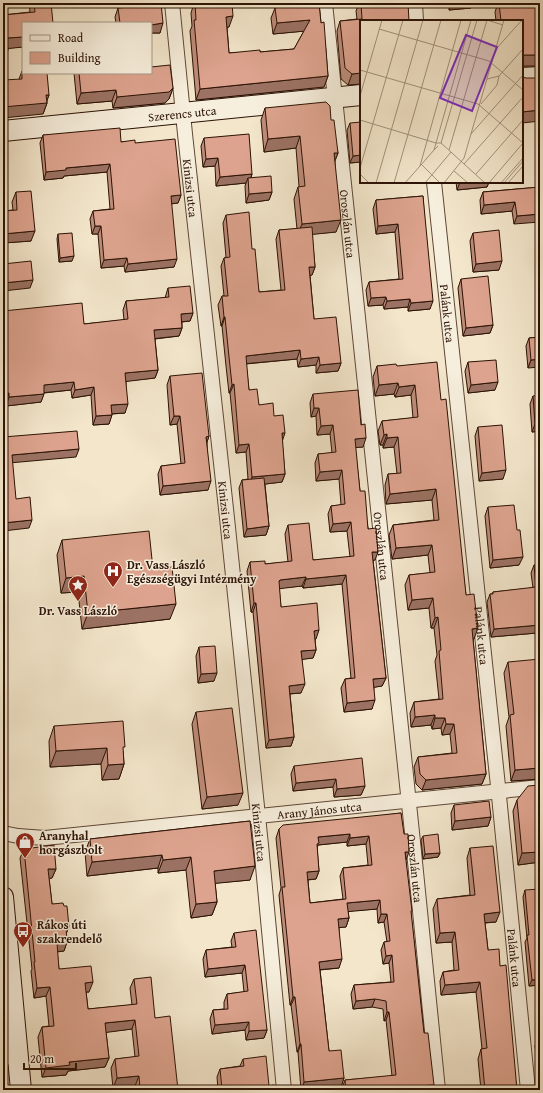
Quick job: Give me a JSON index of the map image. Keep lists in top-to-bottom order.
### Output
{
  "streets": {
    "street": [
      "Szerencs utca",
      "Kinizsi utca",
      "Oroszlán utca",
      "Palánk utca",
      "Arany János utca"
    ]
  },
  "crossings": [
    ["Szerencs utca", "Kinizsi utca"],
    ["Szerencs utca", "Oroszlán utca"],
    ["Kinizsi utca", "Arany János utca"],
    ["Oroszlán utca", "Arany János utca"],
    ["Palánk utca", "Arany János utca"]
  ],
  "places": {
    "hospital": ["Dr. Vass László Egészségügyi Intézmény"],
    "place": ["Dr. Vass László"],
    "shop": ["Aranyhal horgászbolt"],
    "bus stop": ["Rákos úti szakrendelő"]
  },
  "legend": ["Road", "Building"],
  "scale_bar": "20 m"
}
